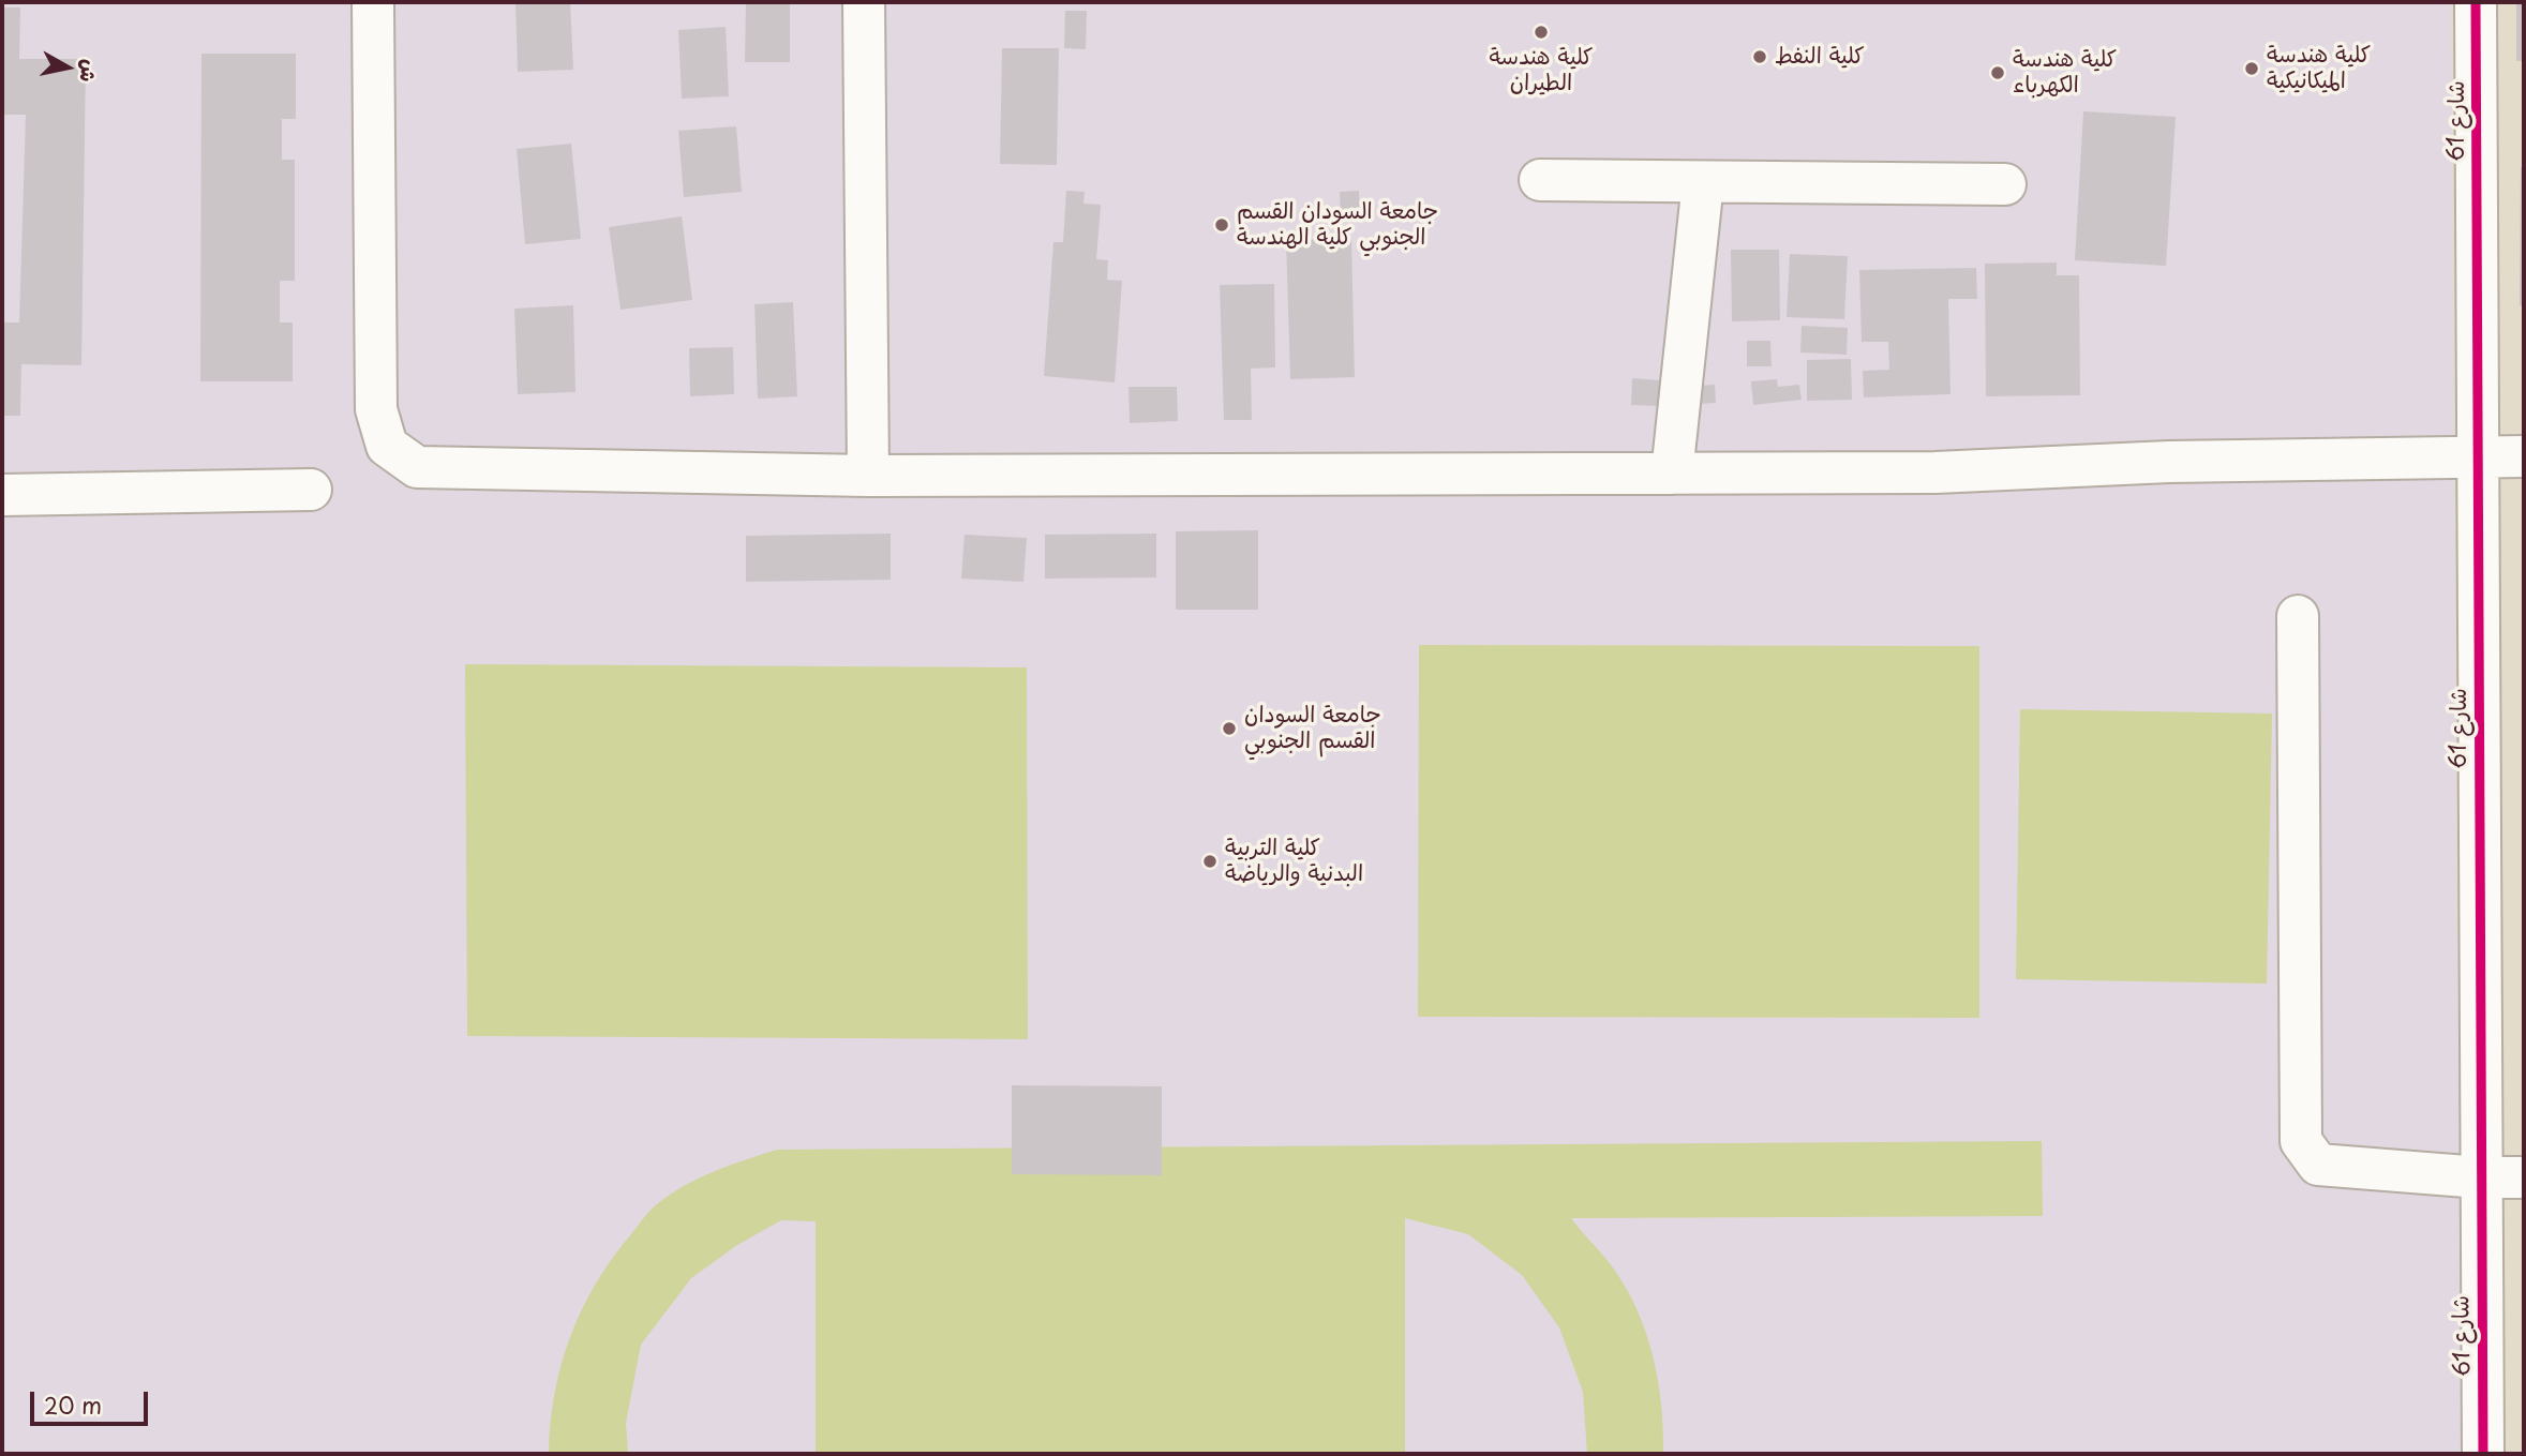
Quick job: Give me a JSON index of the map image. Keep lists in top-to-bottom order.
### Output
{
  "streets": {
    "street": ["شارع 61"]
  },
  "places": [
    "كلية هندسة الطيران",
    "كلية النفط",
    "كلية هندسة الميكانيكية",
    "كلية هندسة الكهرباء",
    "جامعة السودان القسم الجنوبي كلية الهندسة",
    "جامعة السودان القسم الجنوبي",
    "كلية التربية البدنية والرياضة"
  ],
  "scale_bar": "20 m",
  "north": "right"
}
